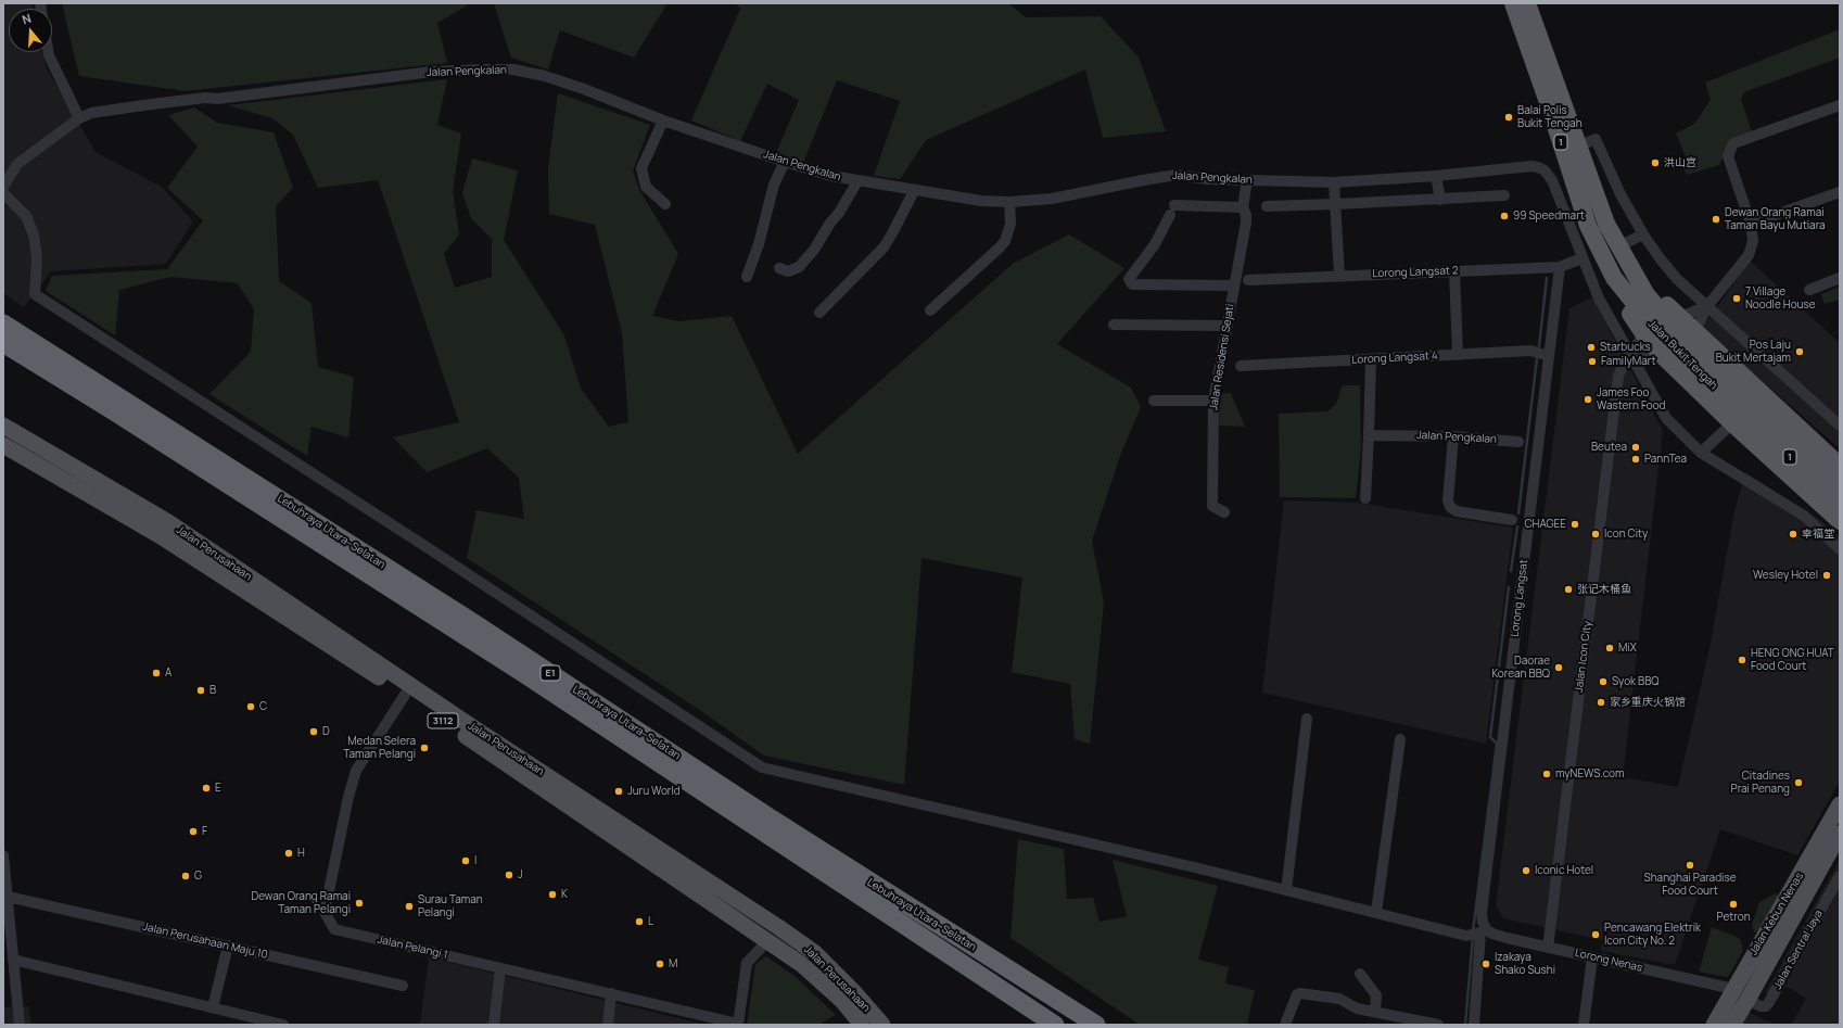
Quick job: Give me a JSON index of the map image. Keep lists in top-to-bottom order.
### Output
{
  "streets": {
    "highway": [
      "1",
      "Jalan Bukit Tengah",
      "Lebuhraya Utara–Selatan",
      "E1"
    ],
    "main road": ["Jalan Perusahaan", "3112", "Jalan Kebun Nenas"],
    "street": [
      "Jalan Pengkalan",
      "Lorong Langsat 2",
      "Jalan Residensi Sejati",
      "Lorong Langsat 4",
      "Lorong Langsat",
      "Jalan Icon City",
      "Jalan Perusahaan Maju 10",
      "Jalan Pelangi 1",
      "Jalan Sentral Jaya",
      "Lorong Nenas"
    ]
  },
  "crossings": [
    ["Jalan Pengkalan", "Lorong Langsat 2"],
    ["Jalan Pengkalan", "Jalan Icon City"],
    ["Lorong Langsat 2", "Lorong Langsat"],
    ["Lorong Langsat 4", "Lorong Langsat"],
    ["Jalan Perusahaan", "Jalan Pelangi 1"],
    ["Lorong Langsat", "Lorong Nenas"],
    ["Jalan Icon City", "Lorong Nenas"],
    ["Jalan Kebun Nenas", "Jalan Sentral Jaya"],
    ["Jalan Kebun Nenas", "Lorong Nenas"]
  ],
  "places": [
    "Balai Polis Bukit Tengah",
    "洪山宫",
    "99 Speedmart",
    "Dewan Orang Ramai Taman Bayu Mutiara",
    "7 Village Noodle House",
    "Starbucks",
    "Pos Laju Bukit Mertajam",
    "FamilyMart",
    "James Foo Wastern Food",
    "Beutea",
    "PannTea",
    "CHAGEE",
    "Icon City",
    "幸福堂",
    "Wesley Hotel",
    "张记木桶鱼",
    "MiX",
    "HENG ONG HUAT Food Court",
    "Daorae Korean BBQ",
    "A",
    "Syok BBQ",
    "B",
    "家乡重庆火锅馆",
    "C",
    "D",
    "Medan Selera Taman Pelangi",
    "myNEWS.com",
    "Citadines Prai Penang",
    "E",
    "Juru World",
    "F",
    "H",
    "I",
    "Shanghai Paradise Food Court",
    "Iconic Hotel",
    "J",
    "G",
    "K",
    "Dewan Orang Ramai Taman Pelangi",
    "Petron",
    "Surau Taman Pelangi",
    "L",
    "Pencawang Elektrik Icon City No. 2",
    "M",
    "Izakaya Shako Sushi"
  ],
  "north": "top"
}
